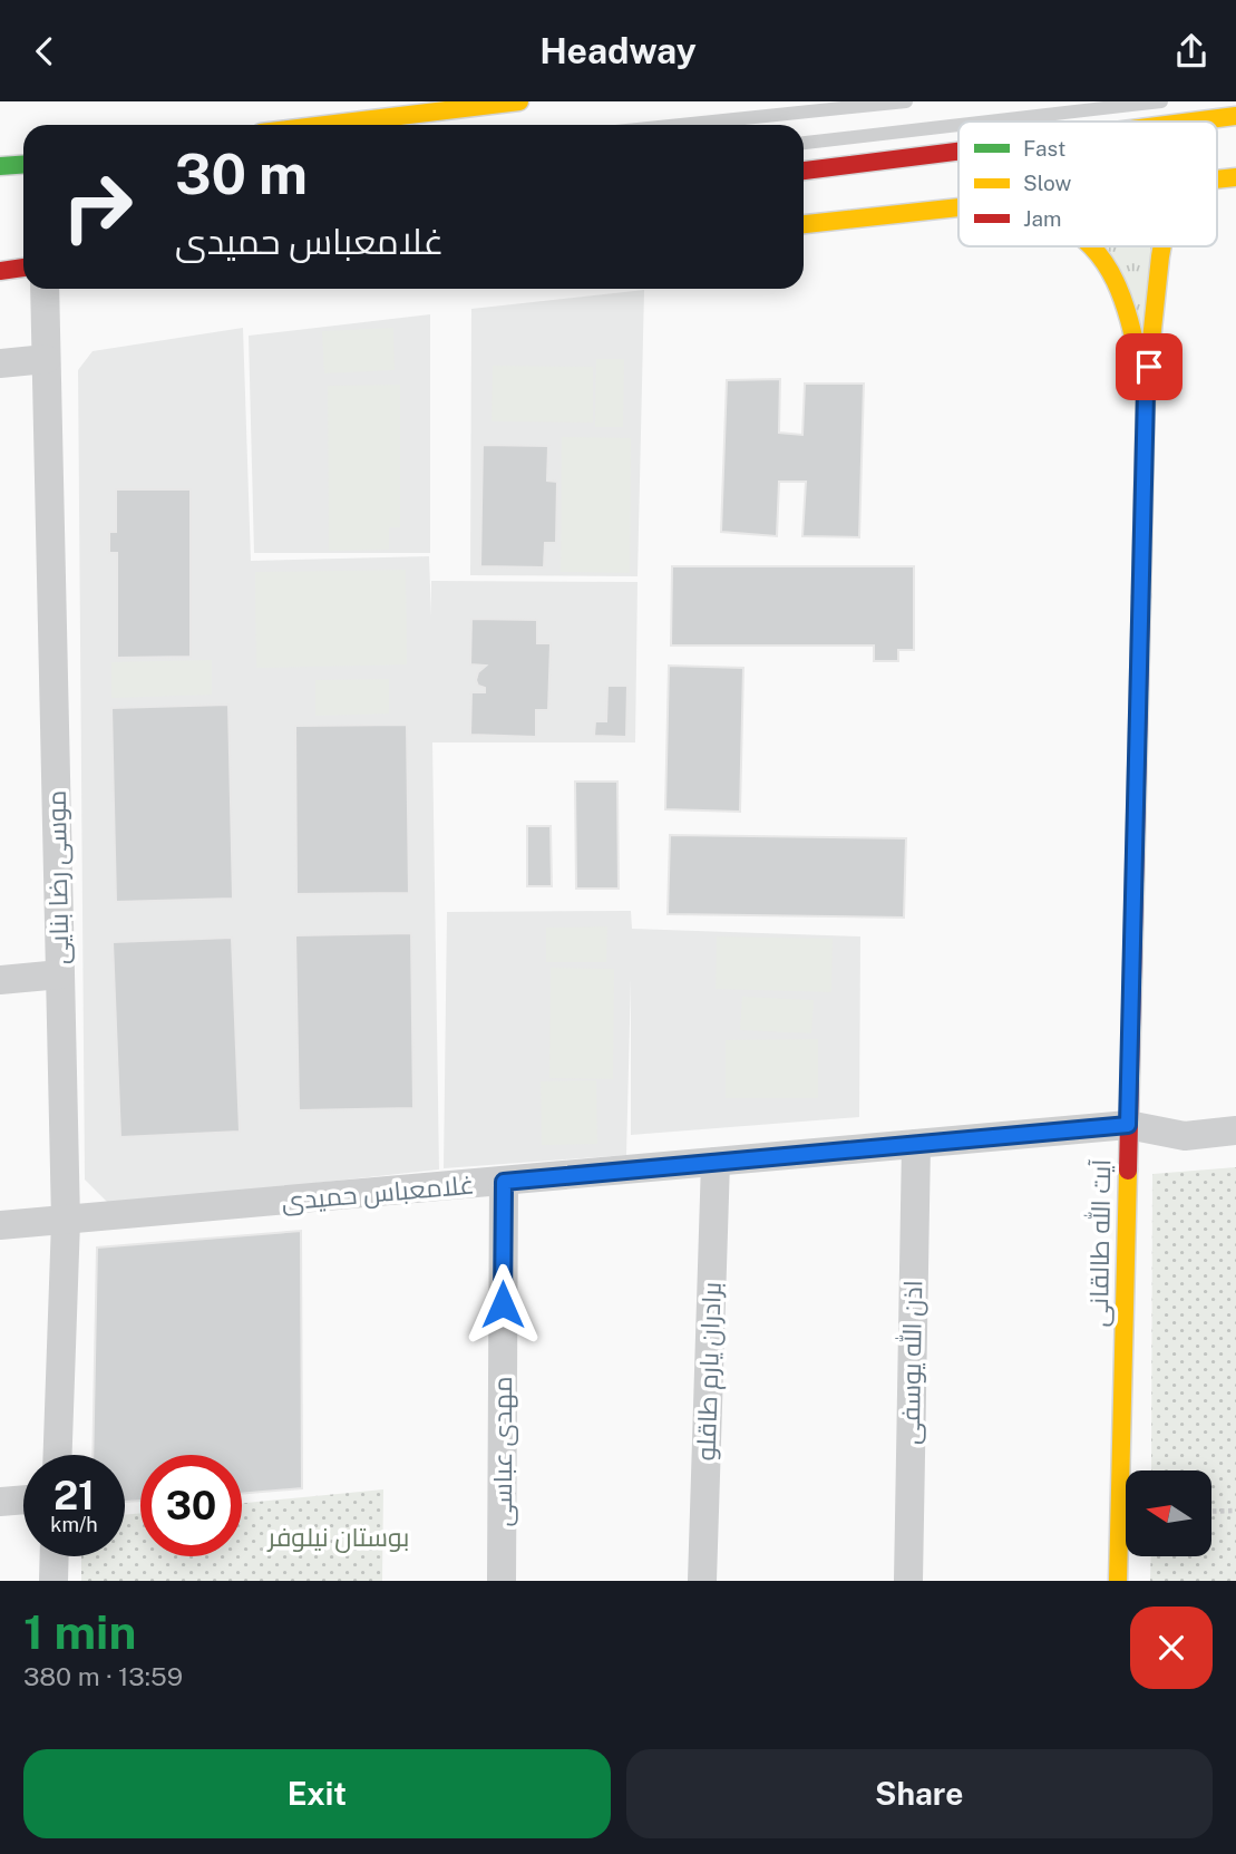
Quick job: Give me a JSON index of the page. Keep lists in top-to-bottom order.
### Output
{
  "streets": {
    "main road": ["آیت الله طالقانی"],
    "street": [
      "موسی رضا بنایی",
      "غلامعباس حمیدی",
      "اذن الله یوسفی",
      "برادران یارم طاقلو",
      "مهدی عباسی"
    ]
  },
  "crossings": [
    ["موسی رضا بنایی", "غلامعباس حمیدی"],
    ["غلامعباس حمیدی", "آیت الله طالقانی"],
    ["غلامعباس حمیدی", "اذن الله یوسفی"],
    ["غلامعباس حمیدی", "برادران یارم طاقلو"],
    ["غلامعباس حمیدی", "مهدی عباسی"]
  ],
  "parks": ["بوستان نیلوفر"],
  "legend": ["Fast", "Slow", "Jam"],
  "north": "left",
  "page": {
    "header": "Headway",
    "turn": ["30 m", "غلامعباس حمیدی"],
    "speed": "21 km/h",
    "limit": "30",
    "heading": ["1 min", "380 m · 13:59"],
    "buttons": ["Exit", "Share"]
  }
}
